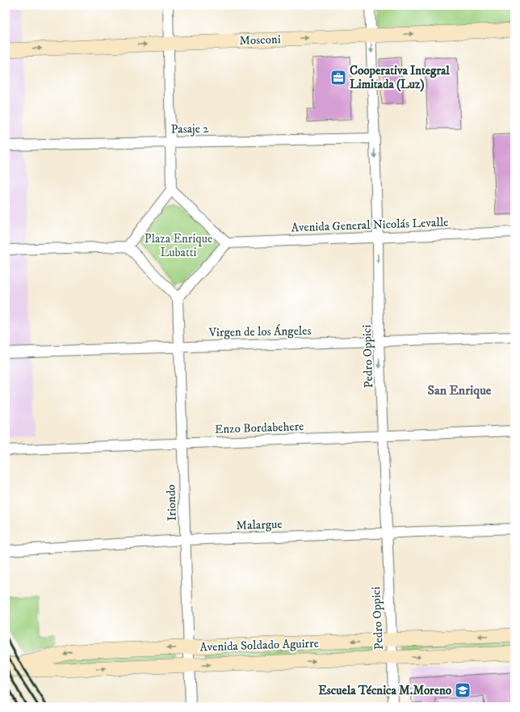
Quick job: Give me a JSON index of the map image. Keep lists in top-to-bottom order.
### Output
{
  "streets": {
    "main road": ["Mosconi", "Avenida Soldado Aguirre"],
    "street": [
      "Pasaje 2",
      "Avenida General Nicolás Levalle",
      "Virgen de los Ángeles",
      "Pedro Oppici",
      "Enzo Bordabehere",
      "Iriondo",
      "Malargue"
    ]
  },
  "crossings": [
    ["Mosconi", "Pedro Oppici"],
    ["Pasaje 2", "Pedro Oppici"],
    ["Avenida General Nicolás Levalle", "Pedro Oppici"],
    ["Virgen de los Ángeles", "Pedro Oppici"],
    ["Virgen de los Ángeles", "Iriondo"],
    ["Pedro Oppici", "Enzo Bordabehere"],
    ["Pedro Oppici", "Malargue"],
    ["Pedro Oppici", "Avenida Soldado Aguirre"],
    ["Enzo Bordabehere", "Iriondo"],
    ["Iriondo", "Malargue"],
    ["Iriondo", "Avenida Soldado Aguirre"]
  ],
  "one_way": ["Mosconi", "Pedro Oppici"],
  "districts": ["San Enrique"],
  "parks": ["Plaza Enrique Lubatti"],
  "places": {
    "office": ["Cooperativa Integral Limitada (Luz)"],
    "school or university": ["Escuela Técnica M.Moreno"]
  }
}
